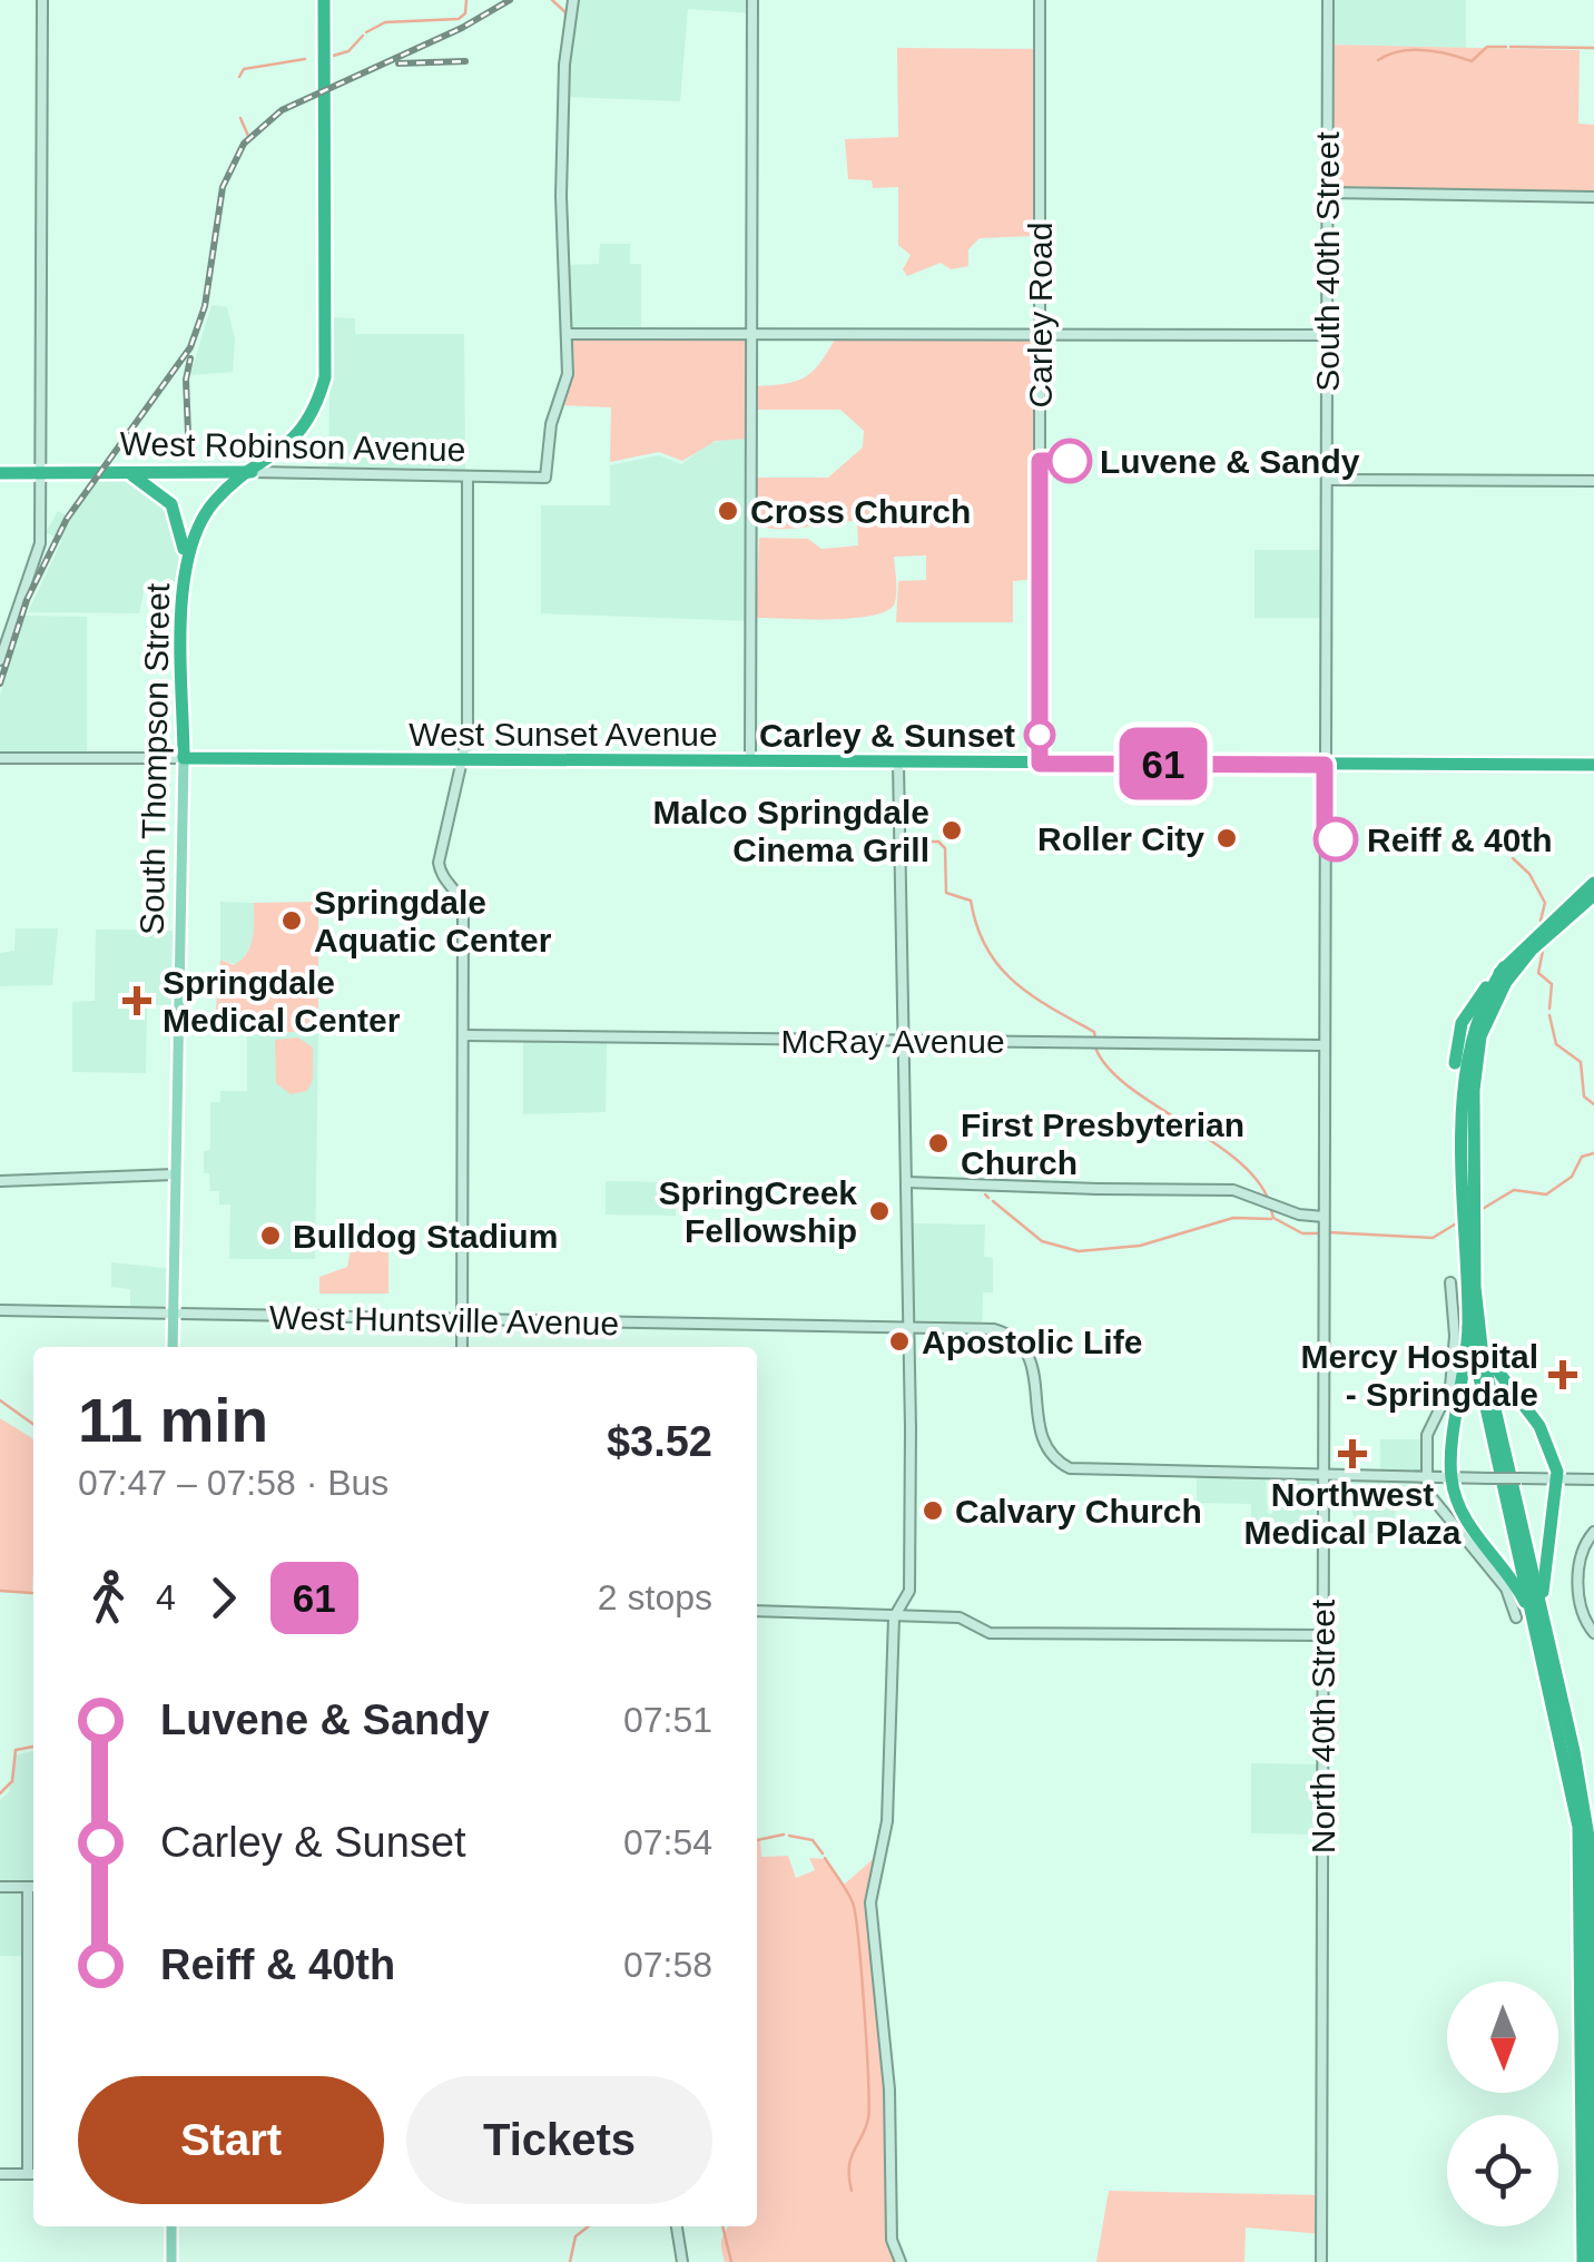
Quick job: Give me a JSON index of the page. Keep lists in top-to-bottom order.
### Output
{
  "streets": {
    "highway": ["West Robinson Avenue", "West Sunset Avenue", "South Thompson Street"],
    "street": [
      "South 40th Street",
      "Carley Road",
      "McRay Avenue",
      "West Huntsville Avenue",
      "North 40th Street"
    ]
  },
  "crossings": [
    ["South 40th Street", "West Sunset Avenue"],
    ["South 40th Street", "McRay Avenue"],
    ["South 40th Street", "North 40th Street"],
    ["Carley Road", "West Sunset Avenue"],
    ["West Robinson Avenue", "South Thompson Street"],
    ["West Sunset Avenue", "South Thompson Street"],
    ["South Thompson Street", "West Huntsville Avenue"],
    ["West Huntsville Avenue", "North 40th Street"]
  ],
  "places": {
    "other": [
      "Luvene & Sandy",
      "Cross Church",
      "Carley & Sunset",
      "Malco Springdale Cinema Grill",
      "Roller City",
      "Reiff & 40th",
      "Springdale Aquatic Center",
      "First Presbyterian Church",
      "SpringCreek Fellowship",
      "Bulldog Stadium",
      "Apostolic Life",
      "Calvary Church"
    ],
    "health": ["Springdale Medical Center", "Mercy Hospital - Springdale", "Northwest Medical Plaza"]
  },
  "lines": ["bus line 61"],
  "north": "bottom",
  "page": {
    "on_map": "61",
    "heading": ["11 min", "07:47 – 07:58 · Bus", "$3.52"],
    "legs": ["4", "61", "2 stops"],
    "list": [
      {
        "name": "Luvene & Sandy",
        "value": "07:51"
      },
      {
        "name": "Carley & Sunset",
        "value": "07:54"
      },
      {
        "name": "Reiff & 40th",
        "value": "07:58"
      }
    ],
    "buttons": ["Start", "Tickets"]
  }
}
